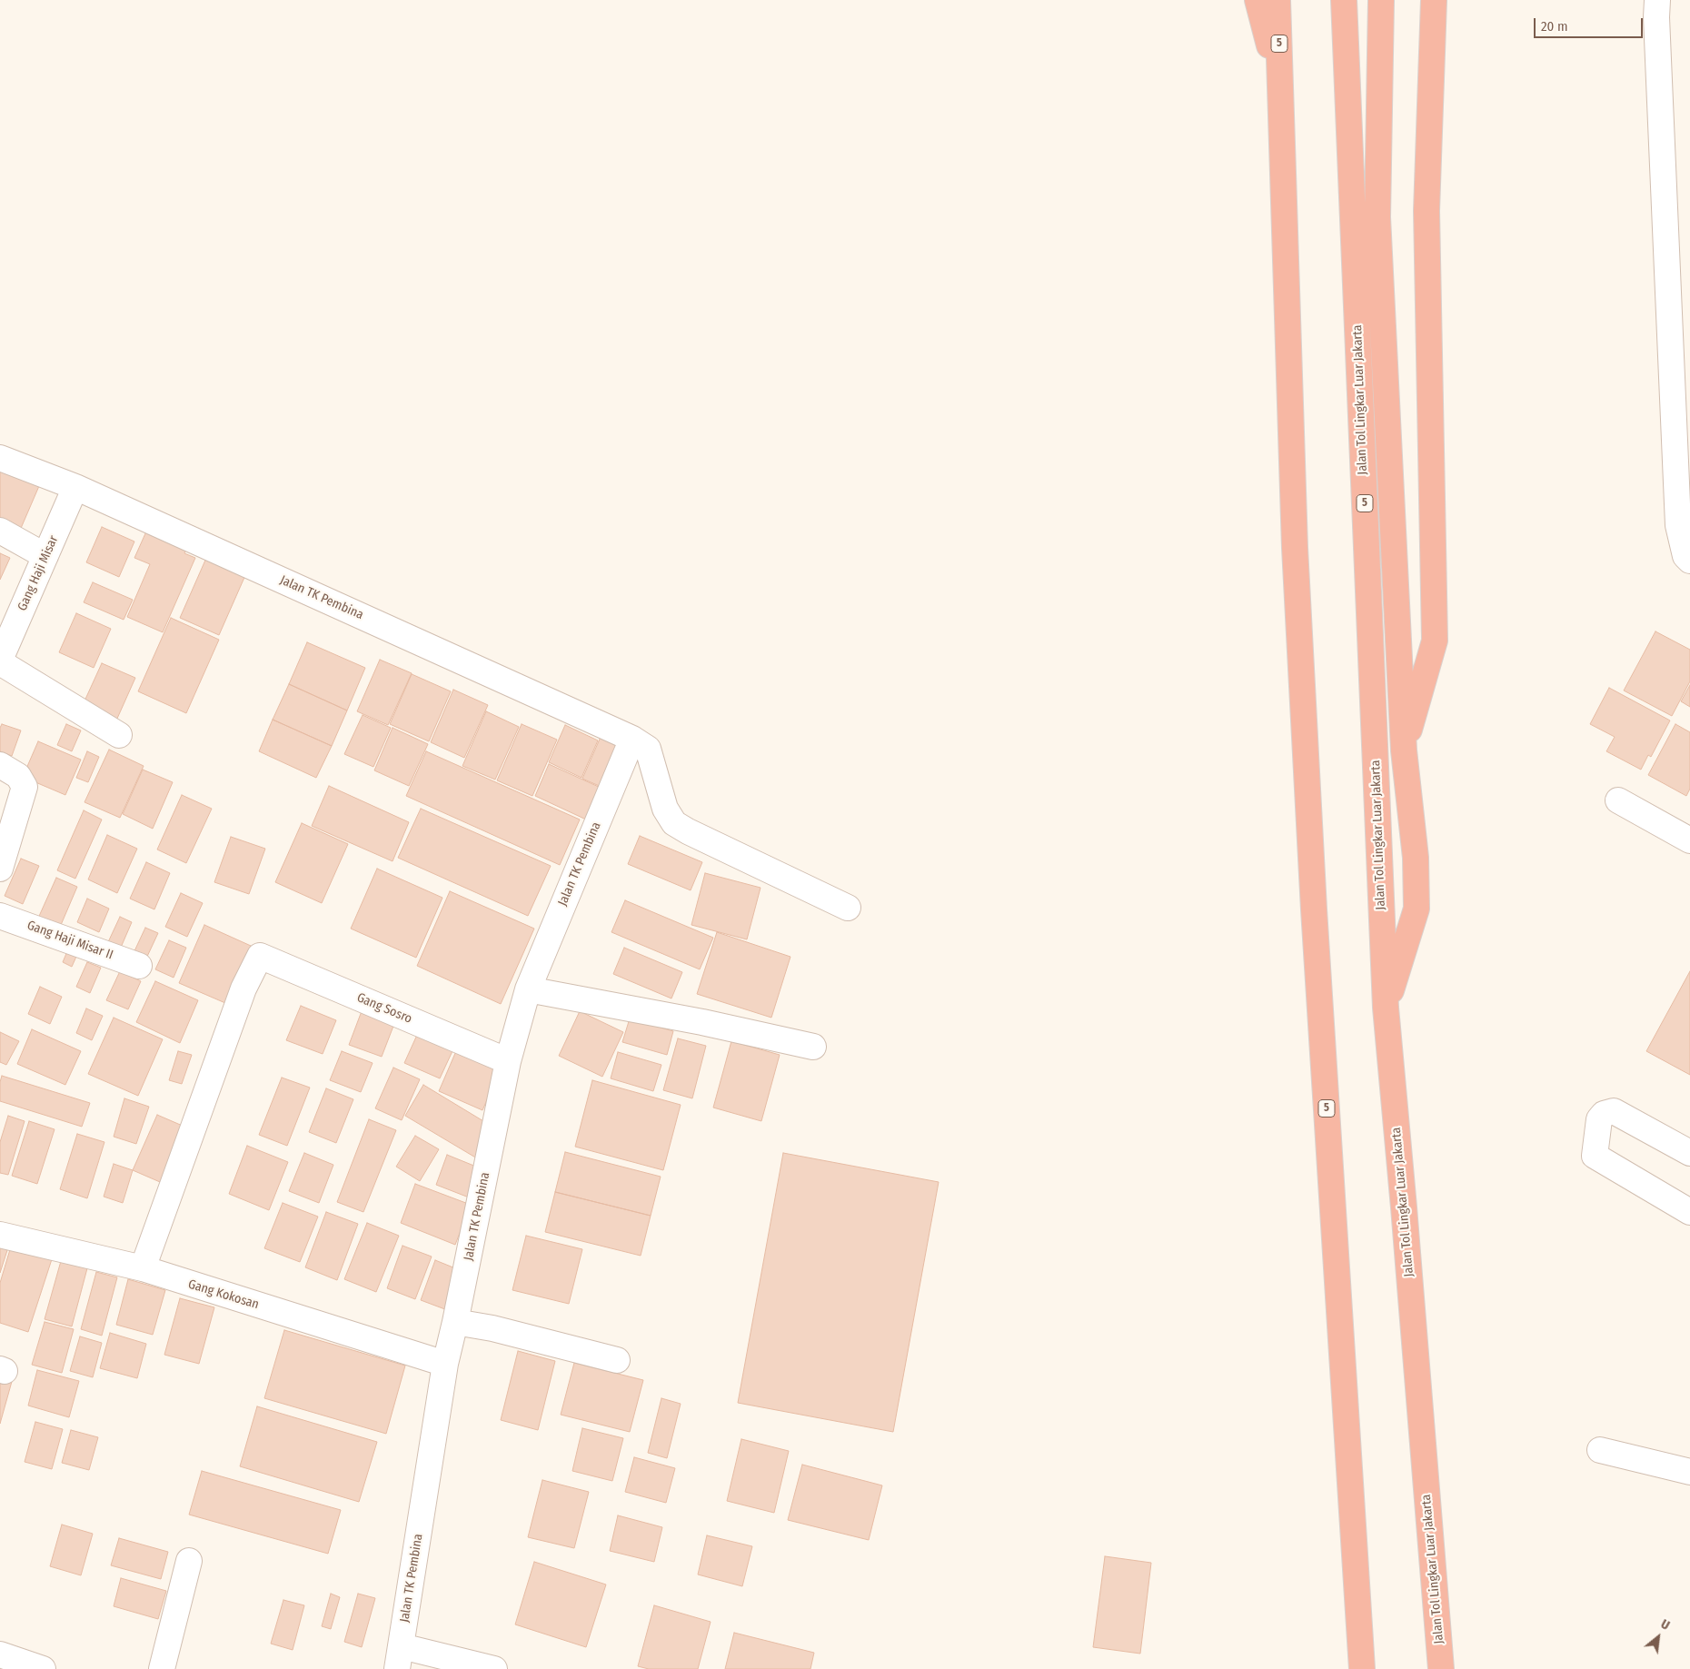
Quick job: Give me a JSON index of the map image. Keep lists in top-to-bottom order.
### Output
{
  "streets": {
    "highway": ["5", "Jalan Tol Lingkar Luar Jakarta"],
    "street": [
      "Gang Haji Misar",
      "Jalan TK Pembina",
      "Gang Haji Misar II",
      "Gang Sosro",
      "Gang Kokosan"
    ]
  },
  "crossings": [
    ["Gang Haji Misar", "Jalan TK Pembina"],
    ["Jalan TK Pembina", "Gang Sosro"],
    ["Jalan TK Pembina", "Gang Kokosan"],
    ["Gang Sosro", "Gang Kokosan"]
  ],
  "scale_bar": "20 m",
  "north": "top right"
}
